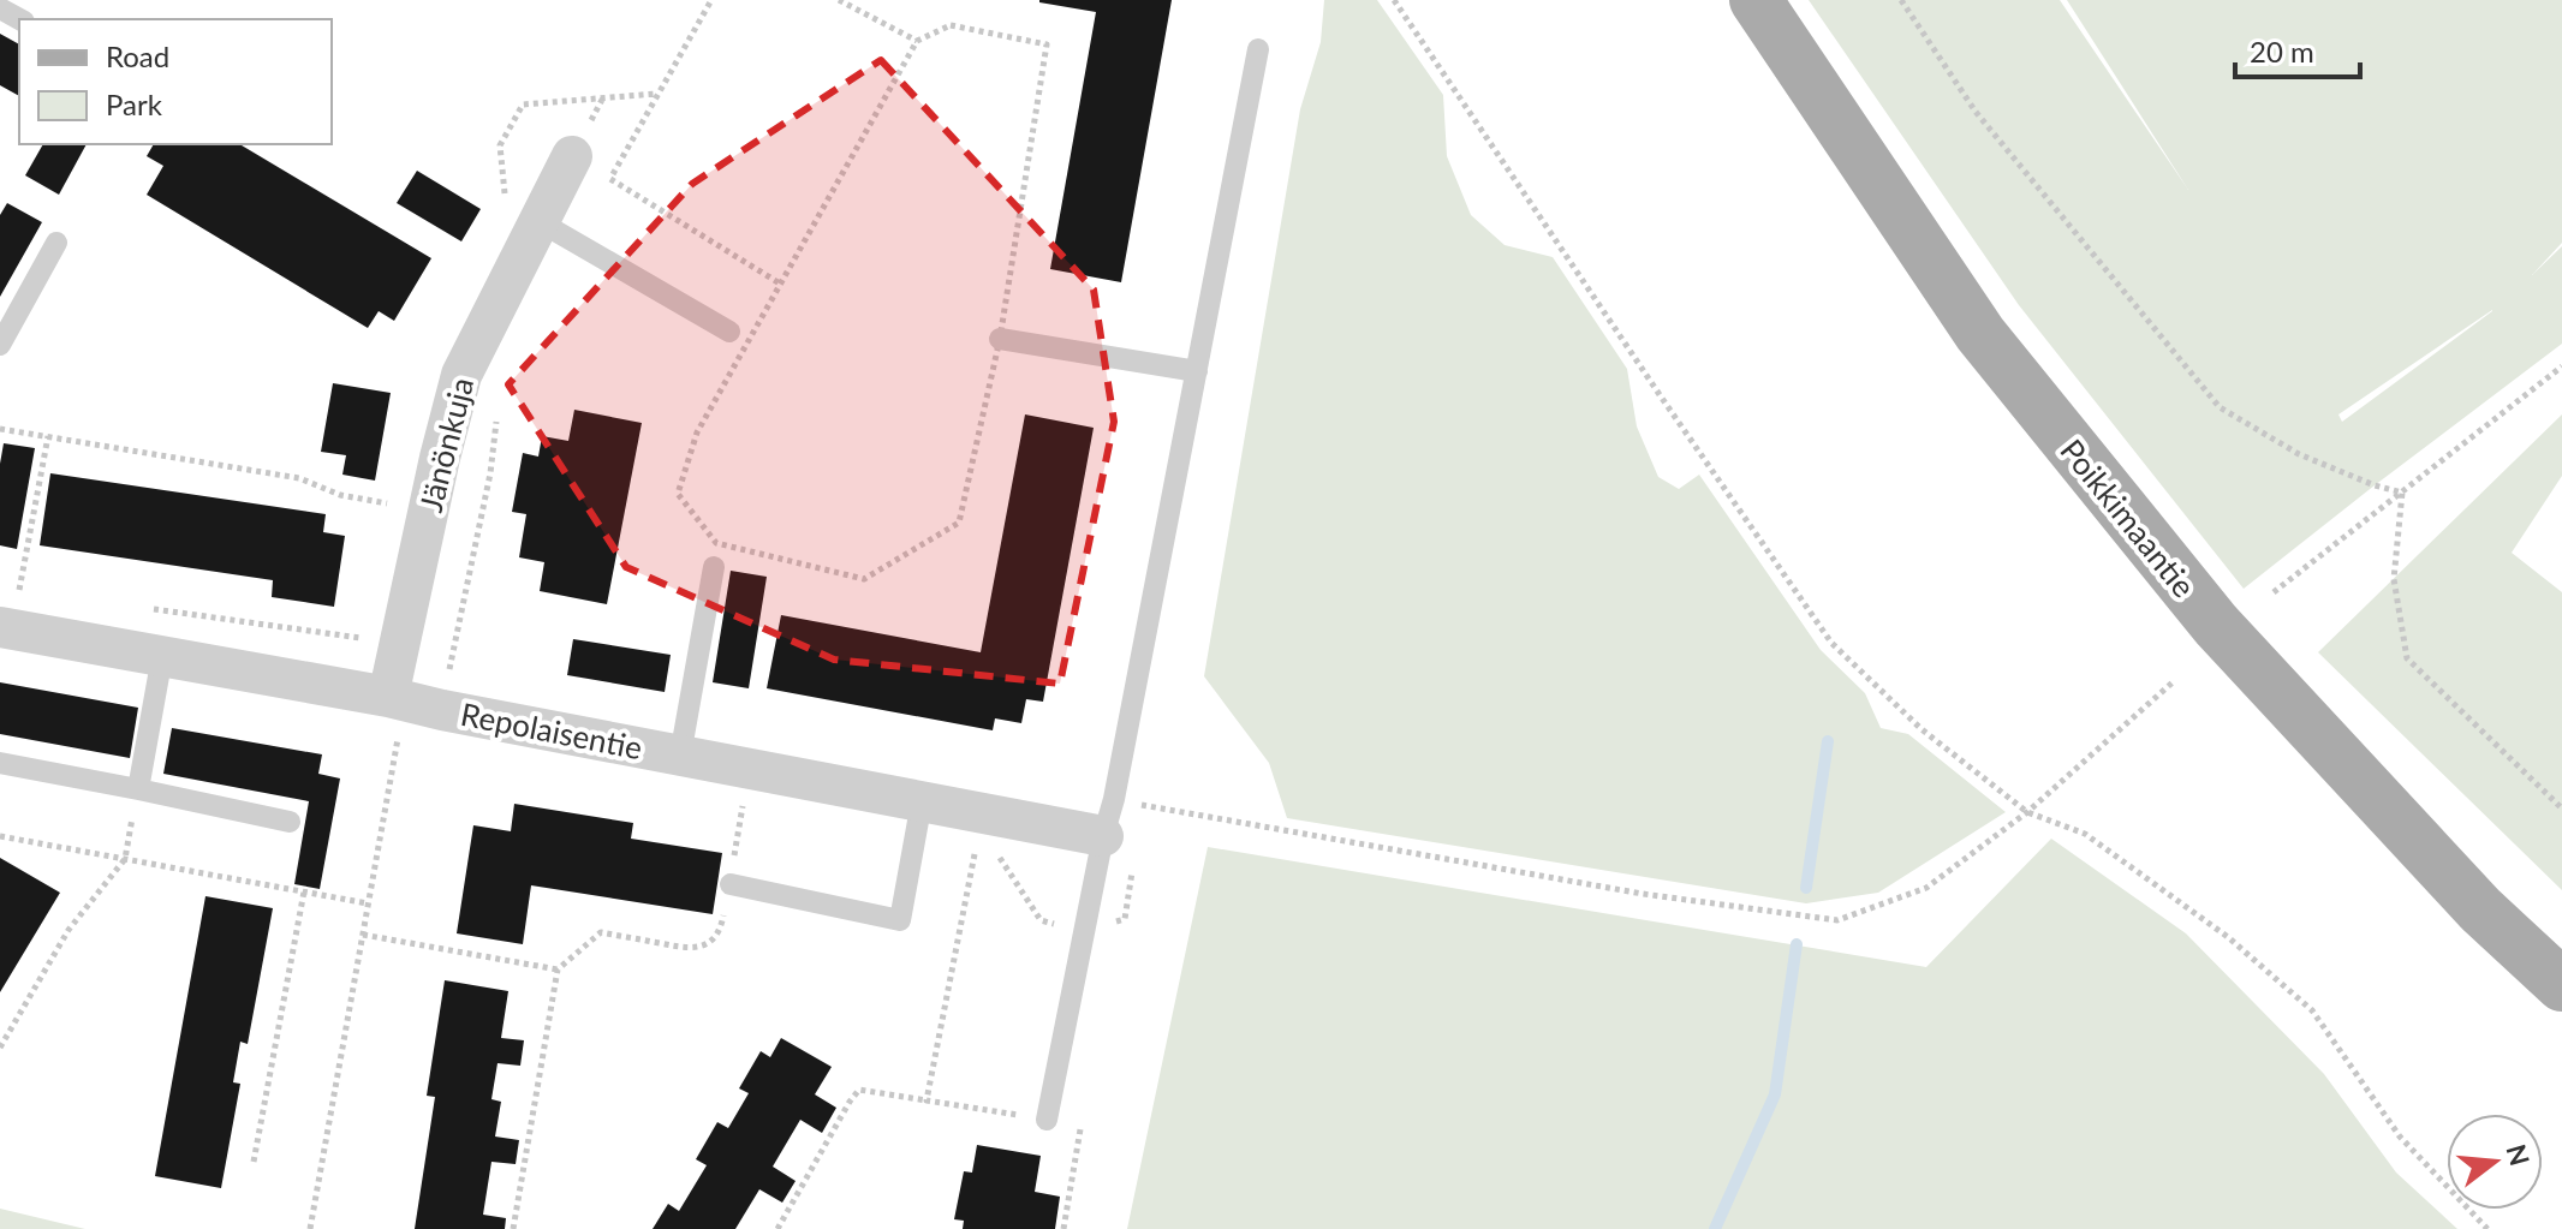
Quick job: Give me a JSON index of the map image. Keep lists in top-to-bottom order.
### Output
{
  "streets": {
    "main road": ["Poikkimaantie"],
    "street": ["Jänönkuja", "Repolaisentie"]
  },
  "crossings": [
    ["Jänönkuja", "Repolaisentie"]
  ],
  "legend": ["Road", "Park"],
  "scale_bar": "20 m",
  "north": "right"
}
